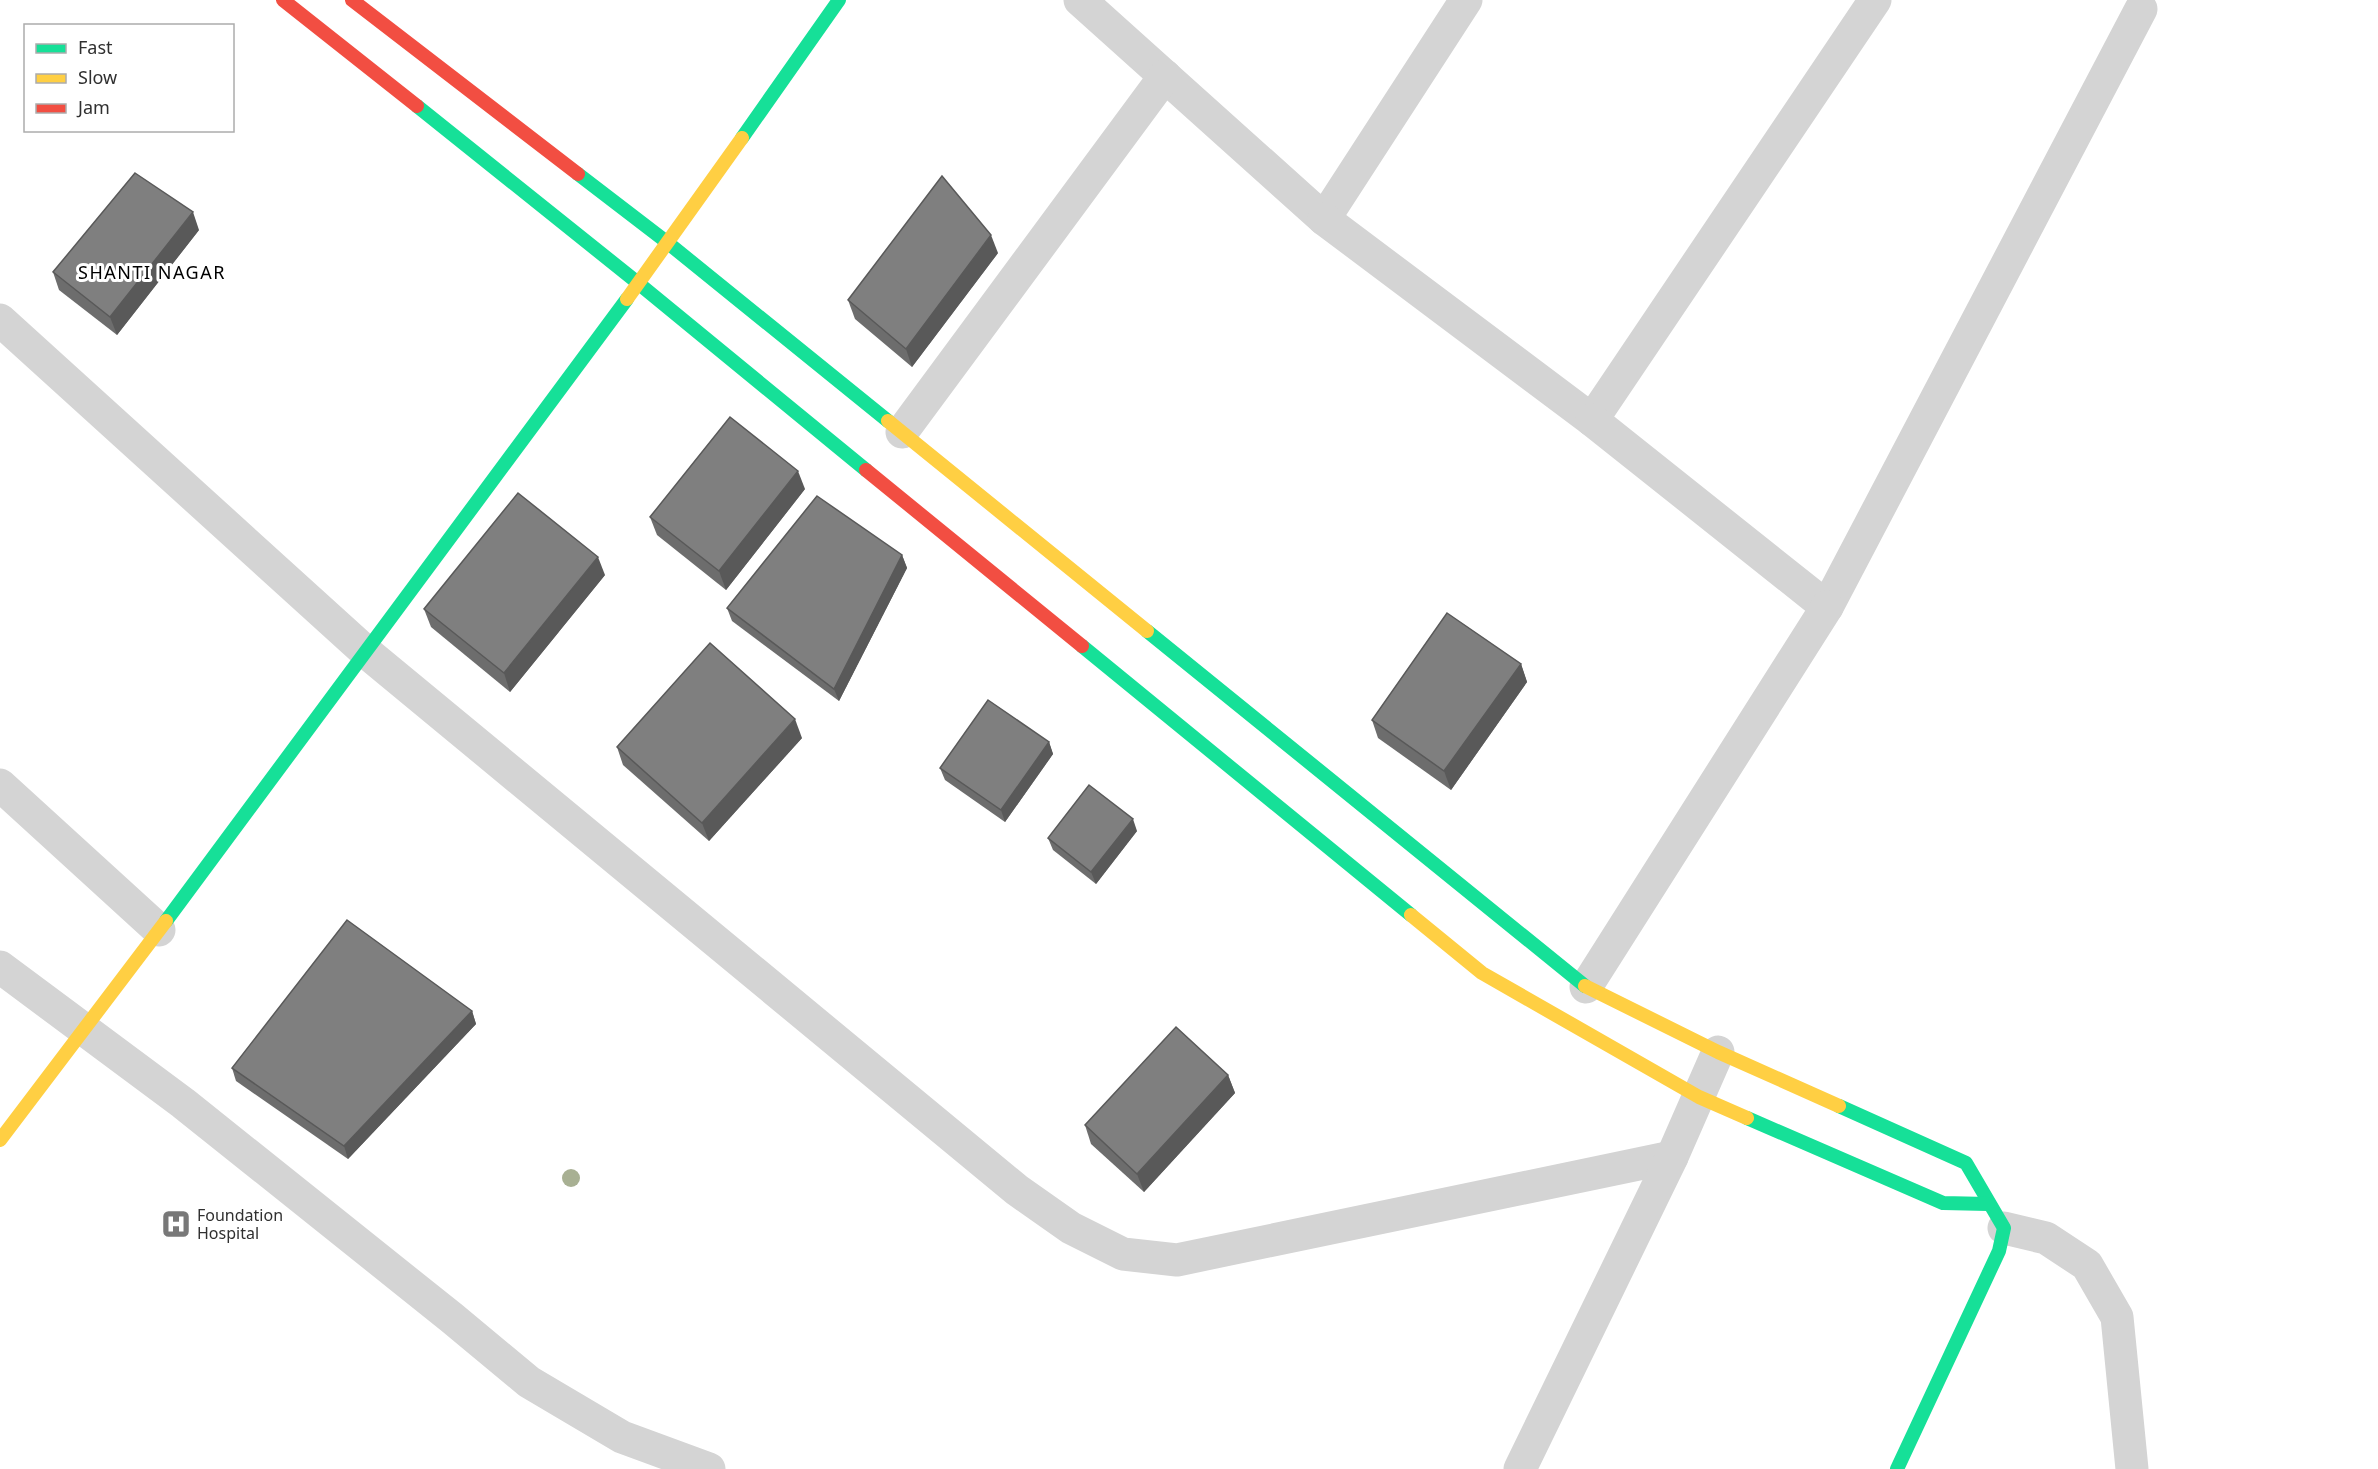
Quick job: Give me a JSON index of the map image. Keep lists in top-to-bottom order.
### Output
{
  "districts": ["SHANTI NAGAR"],
  "places": {
    "hospital": ["Foundation Hospital"]
  },
  "legend": ["Fast", "Slow", "Jam"]
}
